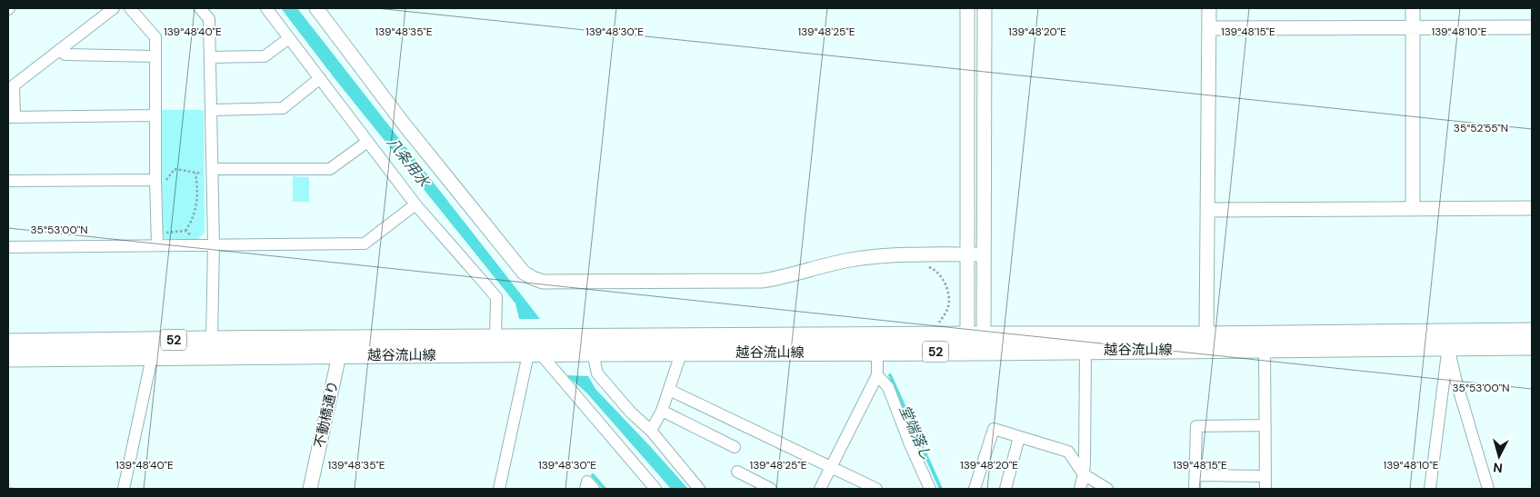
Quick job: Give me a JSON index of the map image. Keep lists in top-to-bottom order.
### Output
{
  "streets": {
    "main road": ["52", "越谷流山線"],
    "street": ["不動橋通り"]
  },
  "crossings": [
    ["越谷流山線", "不動橋通り"]
  ],
  "water": ["八条用水", "堂端落し"],
  "north": "bottom",
  "coordinates": [
    "139°48'40\"E",
    "139°48'35\"E",
    "139°48'30\"E",
    "139°48'25\"E",
    "139°48'20\"E",
    "139°48'15\"E",
    "139°48'10\"E",
    "35°52'55\"N",
    "35°53'00\"N"
  ]
}
